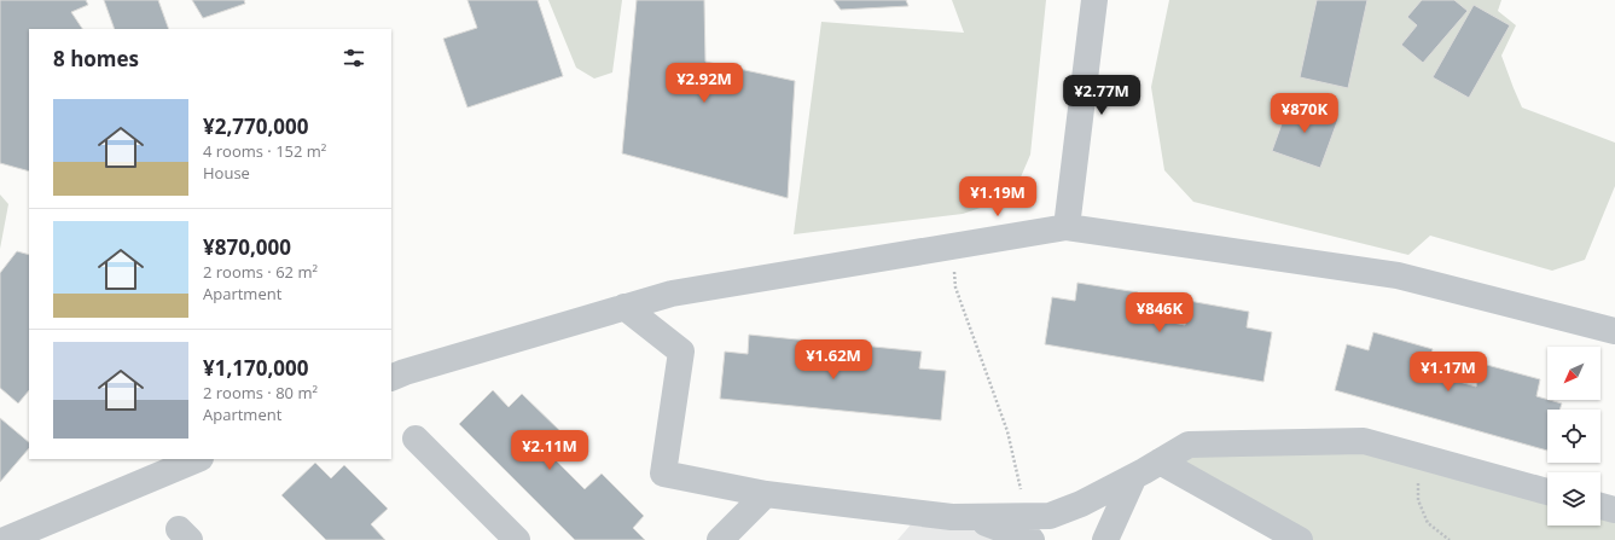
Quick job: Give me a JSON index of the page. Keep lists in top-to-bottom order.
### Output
{
  "north": "bottom left",
  "page": {
    "heading": "8 homes",
    "price": [
      "¥2.92M",
      "¥2.77M",
      "¥870K",
      "¥1.19M",
      "¥846K",
      "¥1.62M",
      "¥1.17M",
      "¥2.11M"
    ],
    "list": [
      {
        "name": "¥2,770,000",
        "note": "4 rooms · 152 m² · House"
      },
      {
        "name": "¥870,000",
        "note": "2 rooms · 62 m² · Apartment"
      },
      {
        "name": "¥1,170,000",
        "note": "2 rooms · 80 m² · Apartment"
      }
    ]
  }
}
